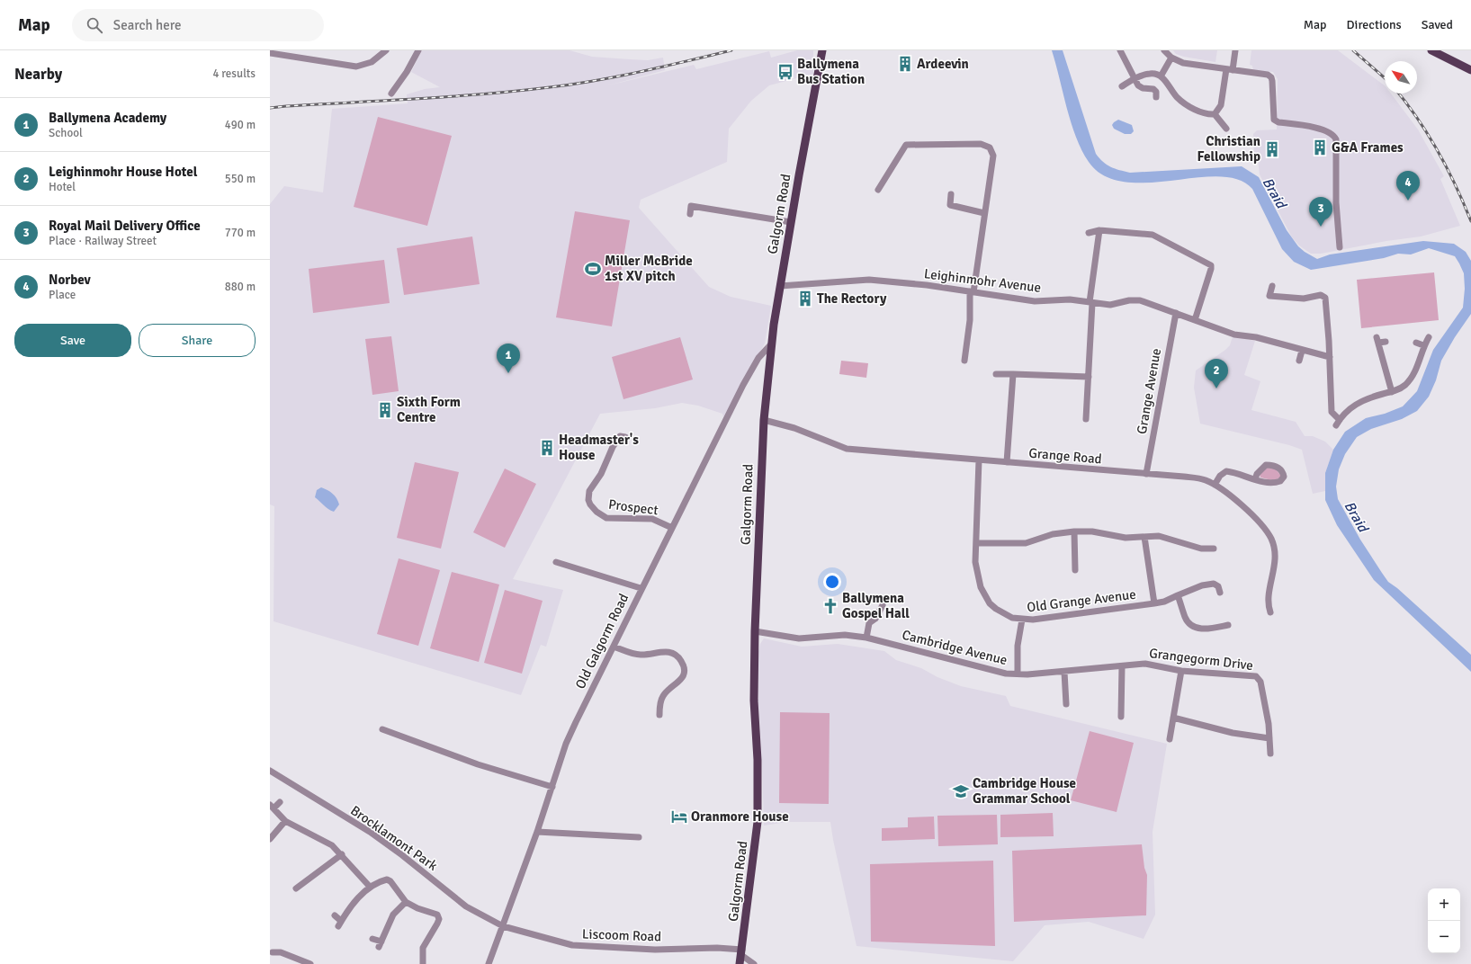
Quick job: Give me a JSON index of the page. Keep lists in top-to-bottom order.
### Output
{
  "streets": {
    "main road": ["Galgorm Road"],
    "street": [
      "Leighinmohr Avenue",
      "Grange Avenue",
      "Grange Road",
      "Prospect",
      "Old Grange Avenue",
      "Old Galgorm Road",
      "Cambridge Avenue",
      "Grangegorm Drive",
      "Brocklamont Park",
      "Liscoom Road"
    ]
  },
  "crossings": [
    ["Galgorm Road", "Leighinmohr Avenue"],
    ["Galgorm Road", "Grange Road"],
    ["Galgorm Road", "Old Galgorm Road"],
    ["Galgorm Road", "Cambridge Avenue"],
    ["Galgorm Road", "Liscoom Road"],
    ["Leighinmohr Avenue", "Grange Avenue"],
    ["Grange Avenue", "Grange Road"],
    ["Grange Road", "Old Grange Avenue"],
    ["Prospect", "Old Galgorm Road"],
    ["Old Galgorm Road", "Brocklamont Park"],
    ["Old Galgorm Road", "Liscoom Road"],
    ["Cambridge Avenue", "Grangegorm Drive"],
    ["Brocklamont Park", "Liscoom Road"]
  ],
  "water": ["Braid"],
  "places": {
    "building": [
      "Ardeevin",
      "G&A Frames",
      "Christian Fellowship",
      "The Rectory",
      "Sixth Form Centre",
      "Headmaster's House"
    ],
    "bus stop": ["Ballymena Bus Station"],
    "sports": ["Miller McBride 1st XV pitch"],
    "church": ["Ballymena Gospel Hall"],
    "school or university": ["Cambridge House Grammar School"],
    "hotel": ["Oranmore House"]
  },
  "north": "top left",
  "page": {
    "header": "Map",
    "search": "Search here",
    "nav": ["Map", "Directions", "Saved"],
    "heading": ["Nearby", "4 results"],
    "list": [
      {
        "mark": "1",
        "name": "Ballymena Academy",
        "note": "School",
        "value": "490 m"
      },
      {
        "mark": "2",
        "name": "Leighinmohr House Hotel",
        "note": "Hotel",
        "value": "550 m"
      },
      {
        "mark": "3",
        "name": "Royal Mail Delivery Office",
        "note": "Place · Railway Street",
        "value": "770 m"
      },
      {
        "mark": "4",
        "name": "Norbev",
        "note": "Place",
        "value": "880 m"
      }
    ],
    "pins": [
      "4",
      "3",
      "1",
      "2"
    ],
    "buttons": ["Save", "Share"],
    "map_buttons": ["+", "−"]
  }
}
